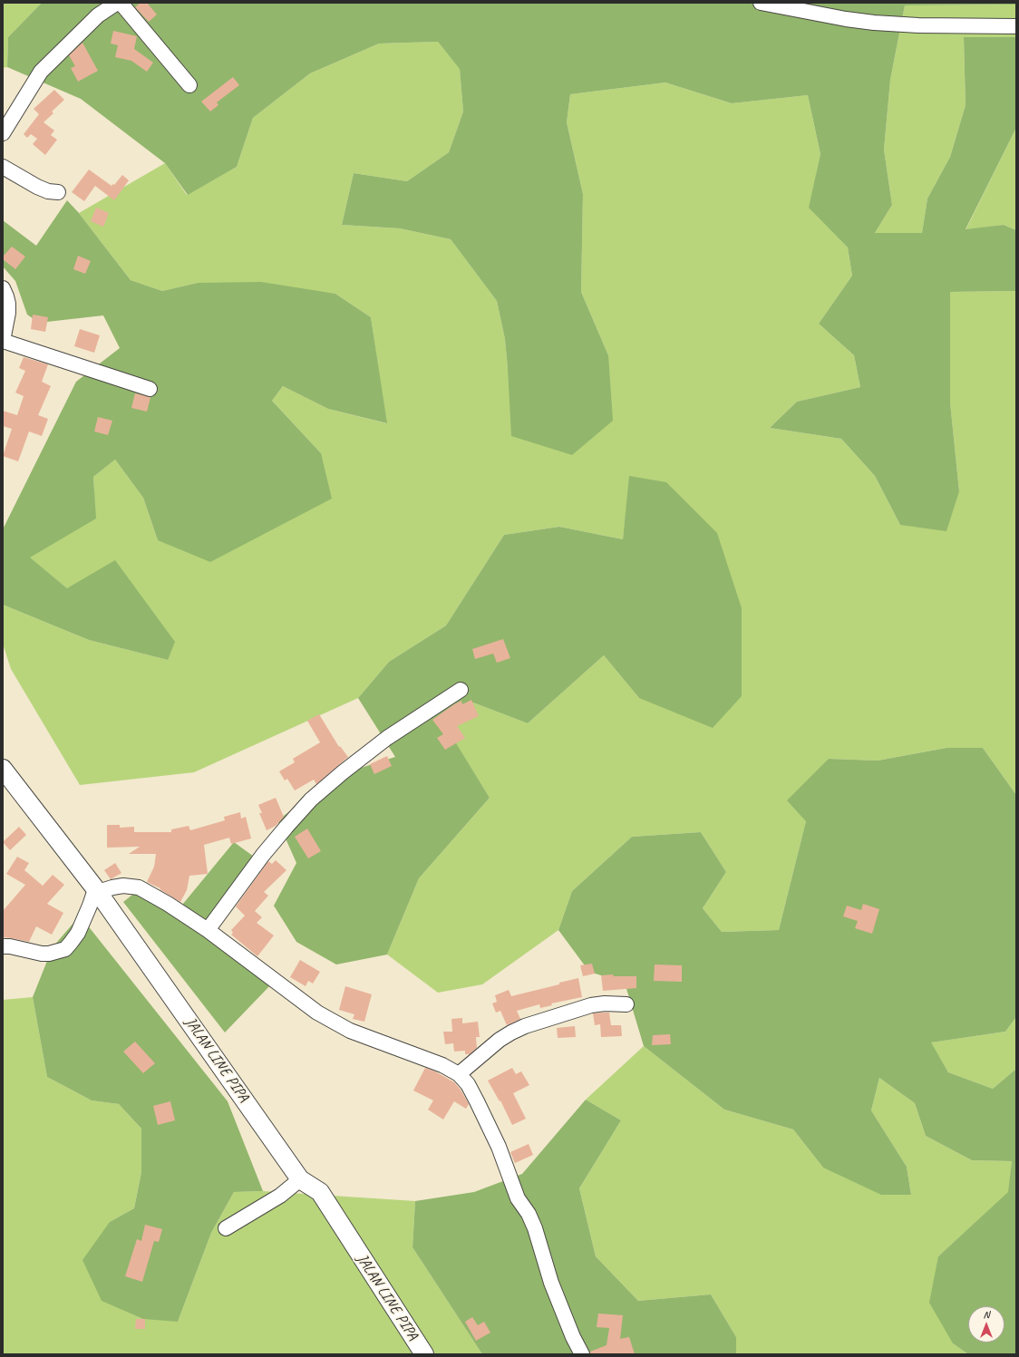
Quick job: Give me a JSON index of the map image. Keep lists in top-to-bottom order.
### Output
{
  "streets": {
    "main road": ["JALAN LINE PIPA"]
  },
  "north": "top"
}
